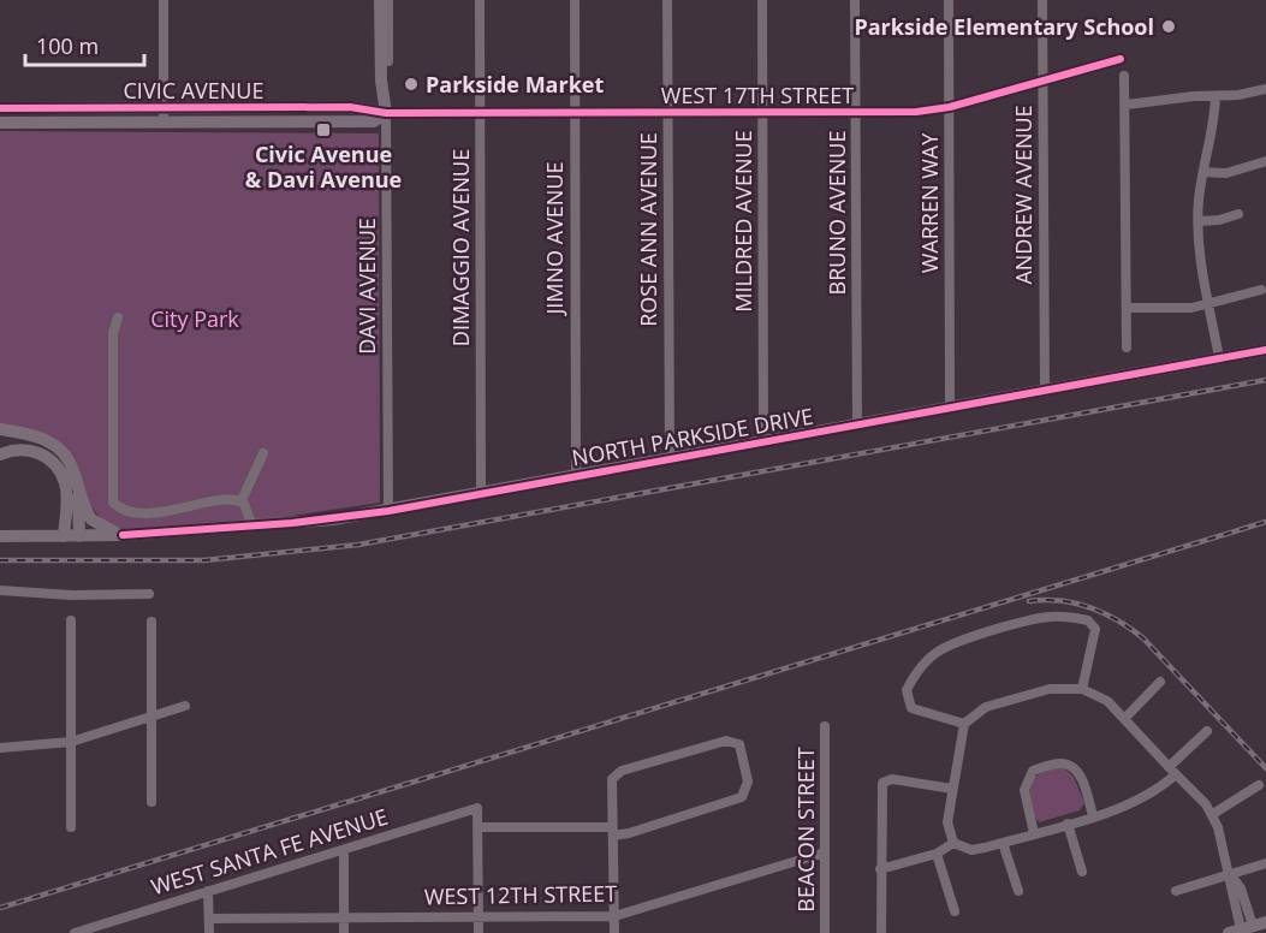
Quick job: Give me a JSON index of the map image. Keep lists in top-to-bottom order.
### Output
{
  "streets": {
    "street": [
      "CIVIC AVENUE",
      "WEST 17TH STREET",
      "ANDREW AVENUE",
      "WARREN WAY",
      "BRUNO AVENUE",
      "MILDRED AVENUE",
      "ROSE ANN AVENUE",
      "JIMNO AVENUE",
      "DIMAGGIO AVENUE",
      "DAVI AVENUE",
      "NORTH PARKSIDE DRIVE",
      "BEACON STREET",
      "WEST SANTA FE AVENUE",
      "WEST 12TH STREET"
    ]
  },
  "crossings": [
    ["CIVIC AVENUE", "WEST 17TH STREET"],
    ["CIVIC AVENUE", "DAVI AVENUE"],
    ["WEST 17TH STREET", "ANDREW AVENUE"],
    ["WEST 17TH STREET", "WARREN WAY"],
    ["WEST 17TH STREET", "BRUNO AVENUE"],
    ["WEST 17TH STREET", "MILDRED AVENUE"],
    ["WEST 17TH STREET", "ROSE ANN AVENUE"],
    ["WEST 17TH STREET", "JIMNO AVENUE"],
    ["WEST 17TH STREET", "DIMAGGIO AVENUE"],
    ["WEST 17TH STREET", "DAVI AVENUE"],
    ["ANDREW AVENUE", "NORTH PARKSIDE DRIVE"],
    ["WARREN WAY", "NORTH PARKSIDE DRIVE"],
    ["BRUNO AVENUE", "NORTH PARKSIDE DRIVE"],
    ["MILDRED AVENUE", "NORTH PARKSIDE DRIVE"],
    ["ROSE ANN AVENUE", "NORTH PARKSIDE DRIVE"],
    ["JIMNO AVENUE", "NORTH PARKSIDE DRIVE"],
    ["DIMAGGIO AVENUE", "NORTH PARKSIDE DRIVE"],
    ["DAVI AVENUE", "NORTH PARKSIDE DRIVE"],
    ["BEACON STREET", "WEST 12TH STREET"]
  ],
  "parks": ["City Park"],
  "places": {
    "other": ["Parkside Elementary School", "Parkside Market"],
    "transit": ["Civic Avenue & Davi Avenue"]
  },
  "scale_bar": "100 m"
}
